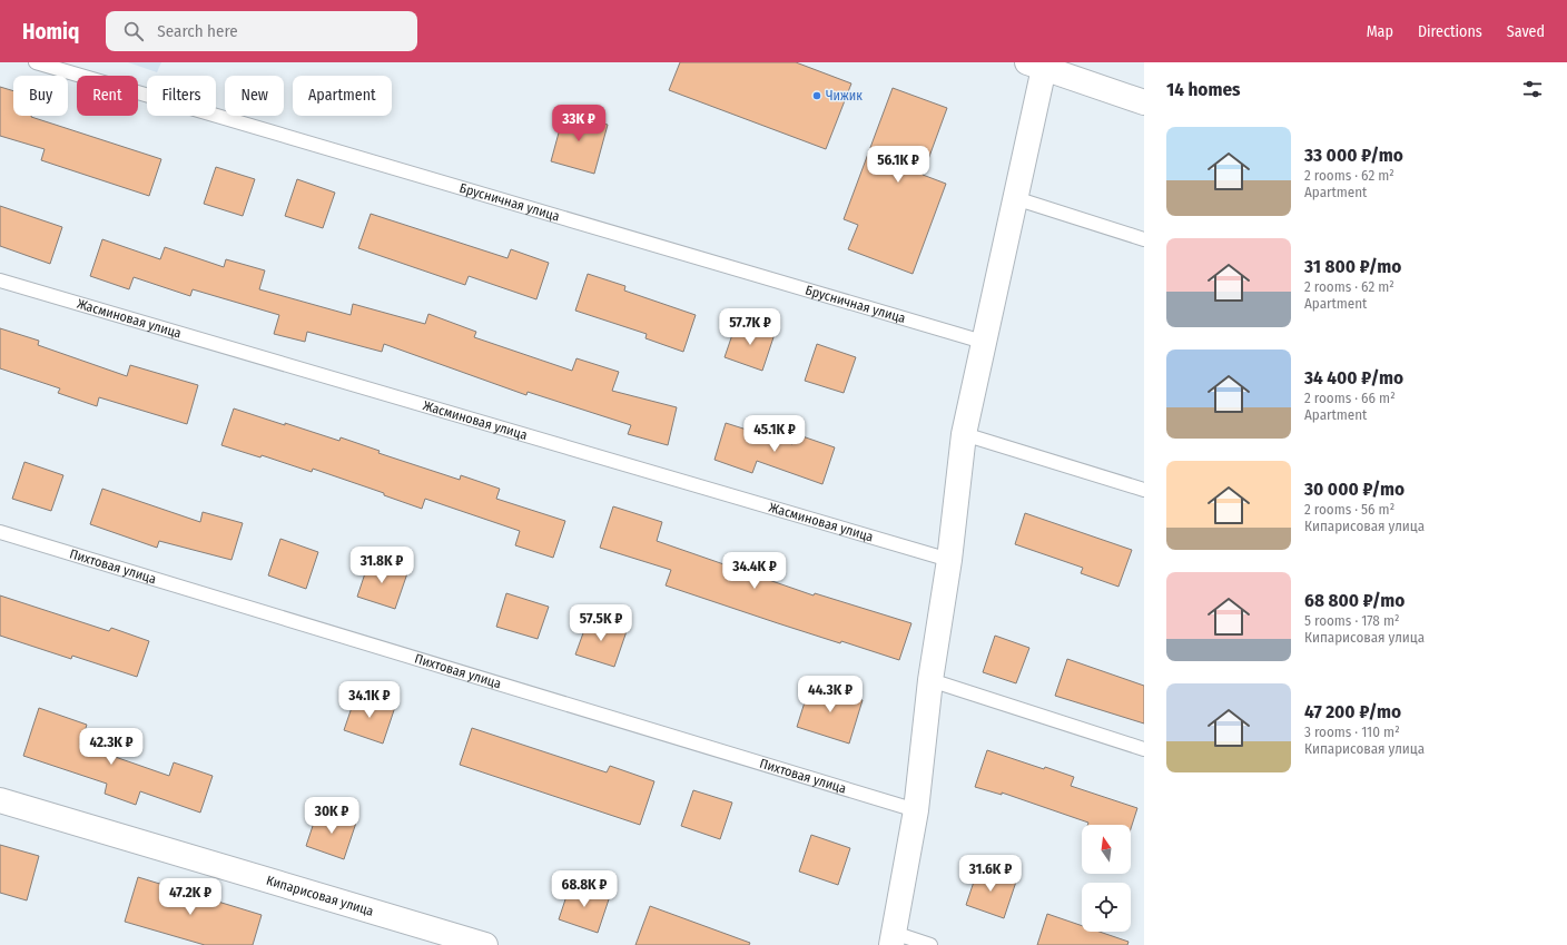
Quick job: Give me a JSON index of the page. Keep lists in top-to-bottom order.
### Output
{
  "streets": {
    "street": ["Кипарисовая улица"],
    "lane": ["Брусничная улица", "Жасминовая улица", "Пихтовая улица"]
  },
  "places": ["Чижик"],
  "north": "top",
  "page": {
    "header": "Homiq",
    "search": "Search here",
    "nav": ["Map", "Directions", "Saved"],
    "heading": "14 homes",
    "chip": [
      "Buy",
      "Rent",
      "Filters",
      "New",
      "Apartment"
    ],
    "price": [
      "33K ₽",
      "56.1K ₽",
      "57.7K ₽",
      "45.1K ₽",
      "31.8K ₽",
      "34.4K ₽",
      "57.5K ₽",
      "44.3K ₽",
      "34.1K ₽",
      "42.3K ₽",
      "30K ₽",
      "31.6K ₽",
      "68.8K ₽",
      "47.2K ₽"
    ],
    "list": [
      {
        "name": "33 000 ₽/mo",
        "note": "2 rooms · 62 m² · Apartment"
      },
      {
        "name": "31 800 ₽/mo",
        "note": "2 rooms · 62 m² · Apartment"
      },
      {
        "name": "34 400 ₽/mo",
        "note": "2 rooms · 66 m² · Apartment"
      },
      {
        "name": "30 000 ₽/mo",
        "note": "2 rooms · 56 m² · Кипарисовая улица"
      },
      {
        "name": "68 800 ₽/mo",
        "note": "5 rooms · 178 m² · Кипарисовая улица"
      },
      {
        "name": "47 200 ₽/mo",
        "note": "3 rooms · 110 m² · Кипарисовая улица"
      }
    ]
  }
}
